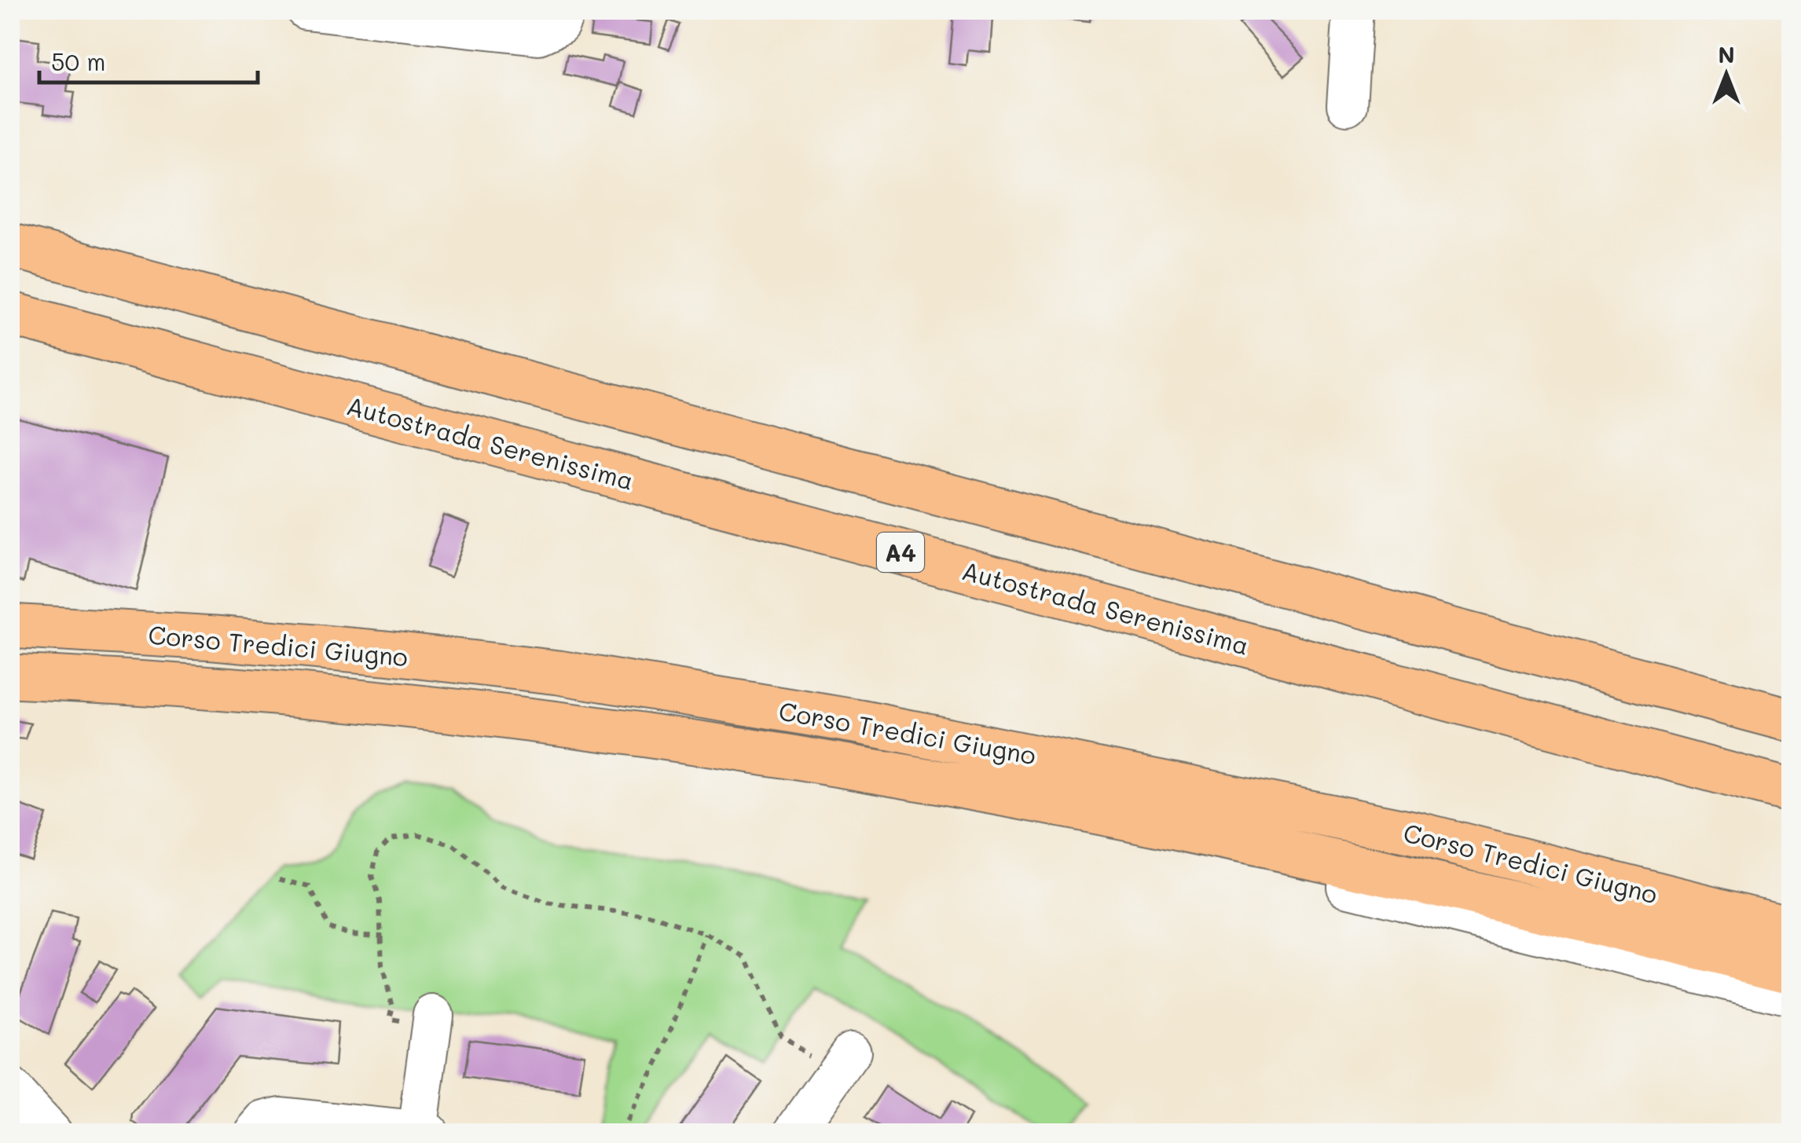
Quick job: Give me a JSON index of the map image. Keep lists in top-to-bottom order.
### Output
{
  "streets": {
    "highway": ["Autostrada Serenissima", "A4", "Corso Tredici Giugno"]
  },
  "scale_bar": "50 m",
  "north": "top"
}
